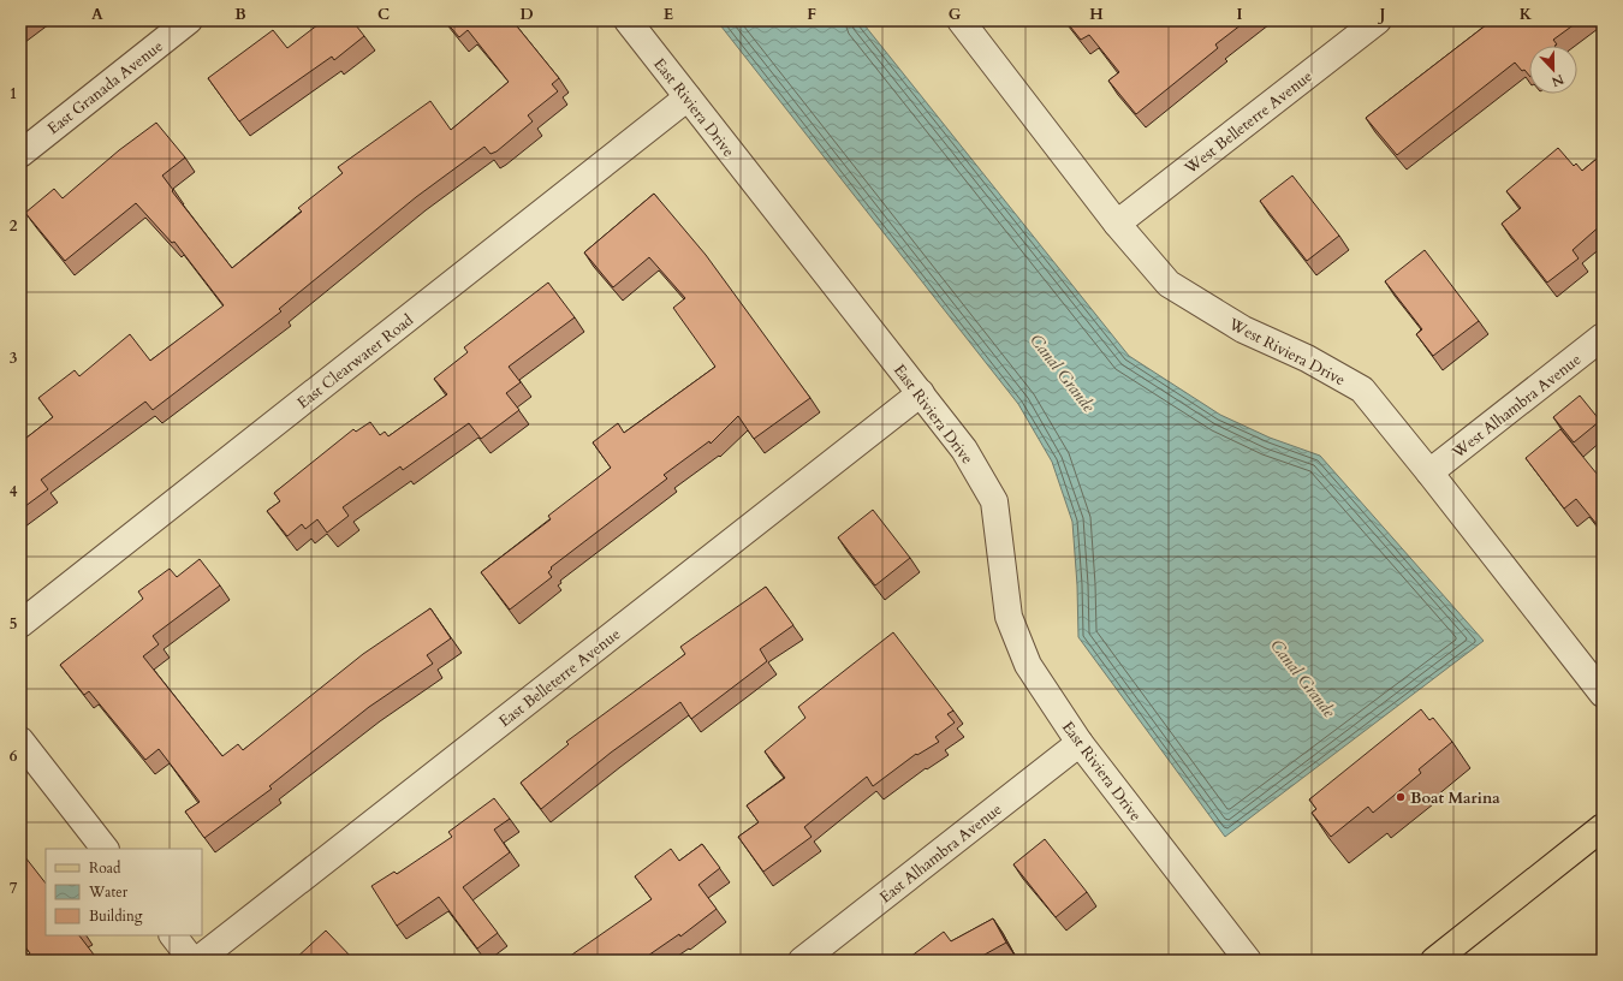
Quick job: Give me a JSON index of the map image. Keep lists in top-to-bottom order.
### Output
{
  "streets": {
    "street": [
      "East Granada Avenue",
      "East Riviera Drive",
      "West Belleterre Avenue",
      "West Riviera Drive",
      "East Clearwater Road",
      "West Alhambra Avenue",
      "East Belleterre Avenue",
      "East Alhambra Avenue"
    ]
  },
  "crossings": [
    ["East Riviera Drive", "East Clearwater Road"],
    ["East Riviera Drive", "East Belleterre Avenue"],
    ["East Riviera Drive", "East Alhambra Avenue"],
    ["West Belleterre Avenue", "West Riviera Drive"],
    ["West Riviera Drive", "West Alhambra Avenue"]
  ],
  "water": ["Canal Grande"],
  "places": ["Boat Marina"],
  "legend": ["Road", "Water", "Building"],
  "north": "bottom",
  "grid": {
    "columns": [
      "A",
      "B",
      "C",
      "D",
      "E",
      "F",
      "G",
      "H",
      "I",
      "J",
      "K"
    ],
    "rows": [
      "1",
      "2",
      "3",
      "4",
      "5",
      "6",
      "7"
    ]
  }
}
